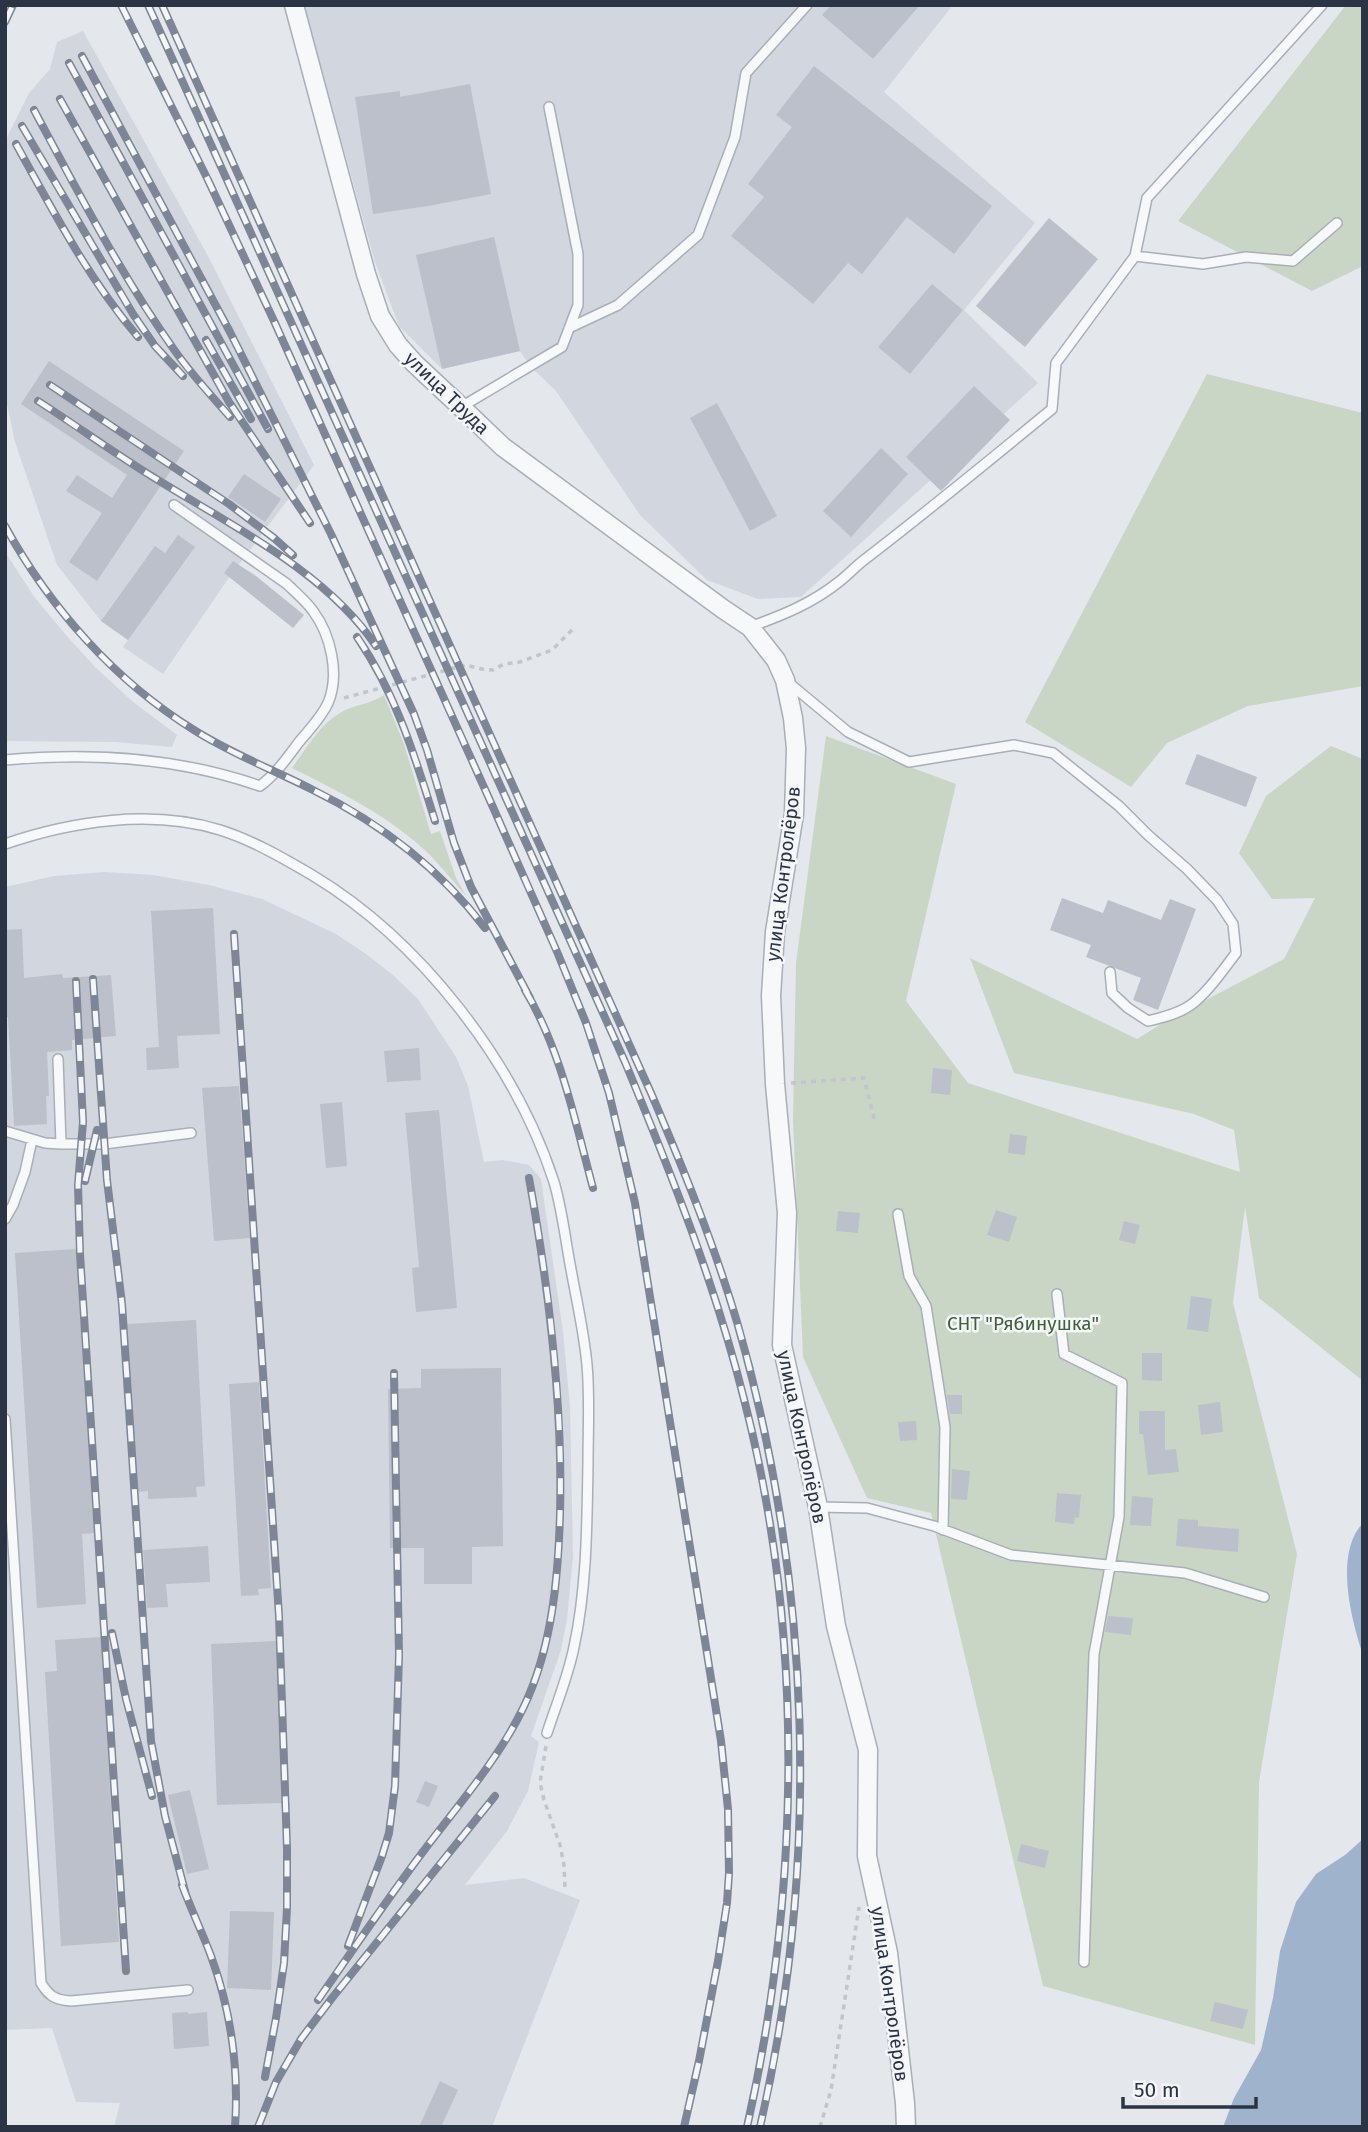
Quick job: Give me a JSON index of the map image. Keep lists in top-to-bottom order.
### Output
{
  "streets": {
    "street": ["улица Труда", "улица Контролёров"]
  },
  "crossings": [
    ["улица Труда", "улица Контролёров"]
  ],
  "parks": ["СНТ \"Рябинушка\""],
  "scale_bar": "50 m"
}
